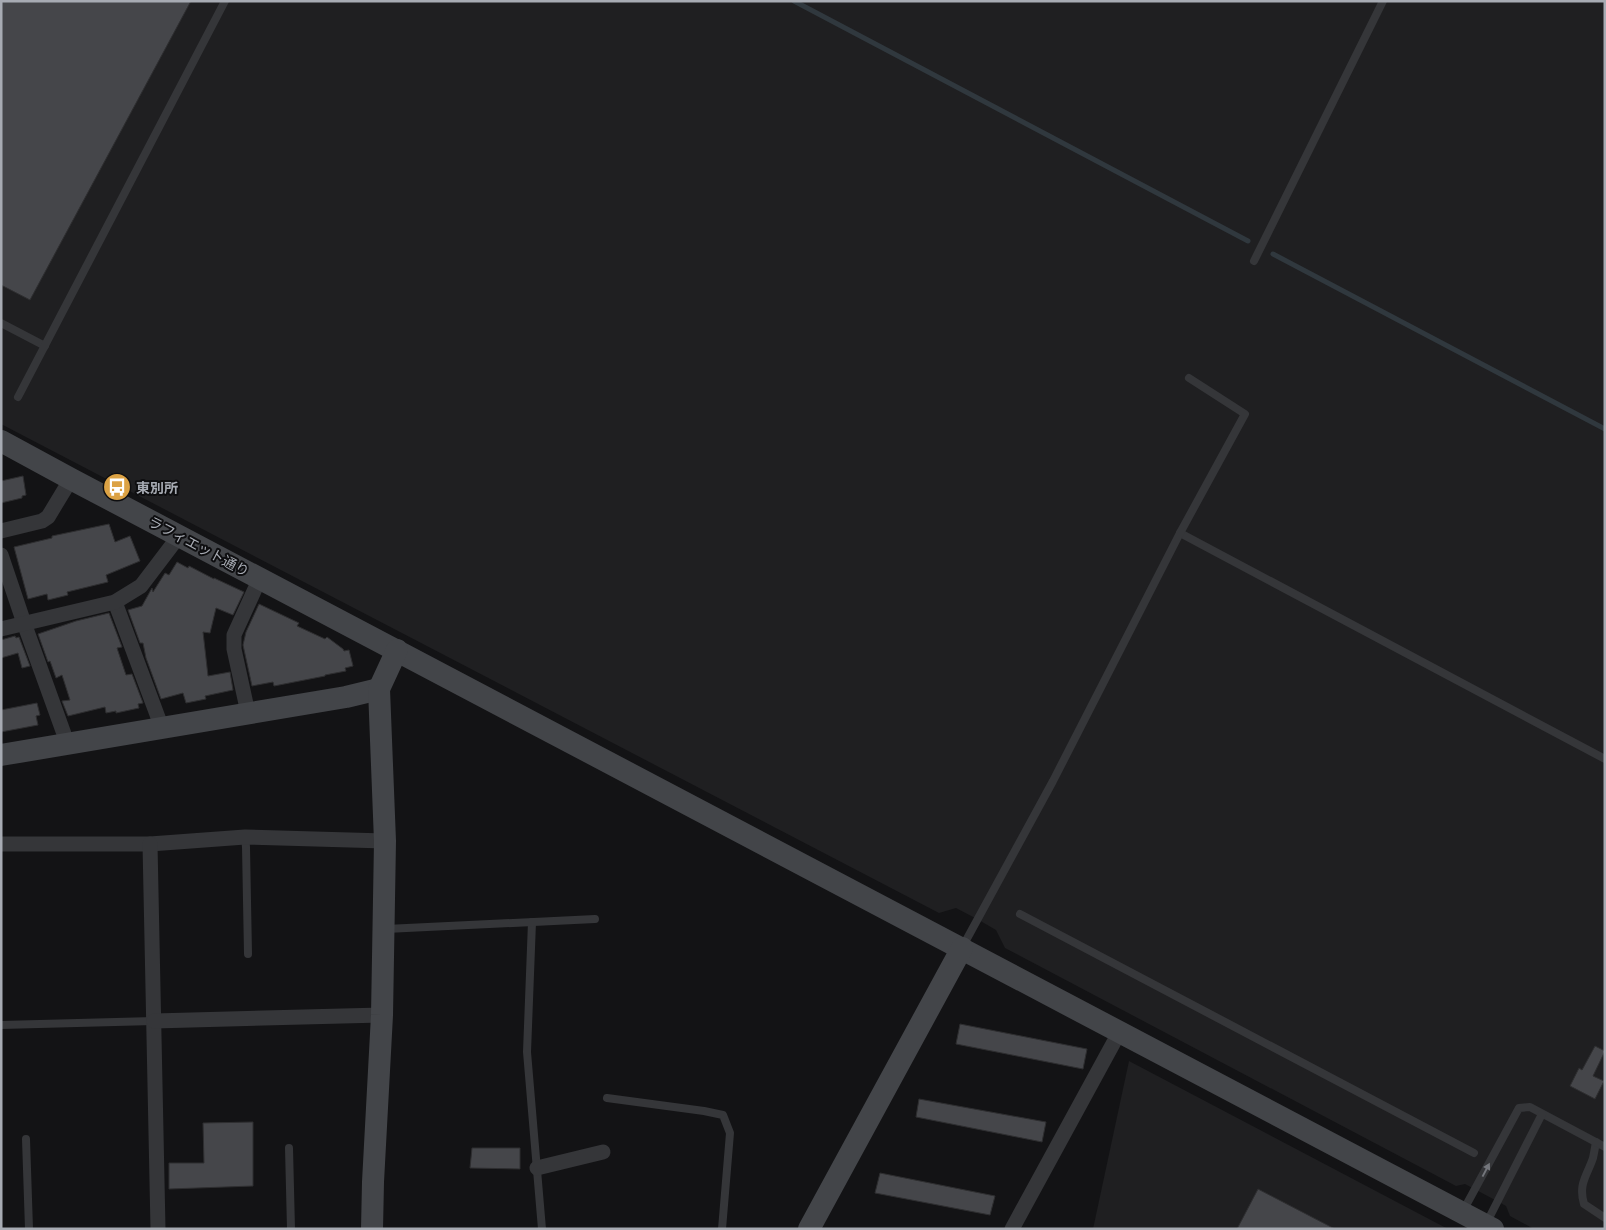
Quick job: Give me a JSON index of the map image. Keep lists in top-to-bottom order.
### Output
{
  "streets": {
    "street": ["ラフィエット通り"]
  },
  "places": {
    "bus stop": ["東別所"]
  }
}
